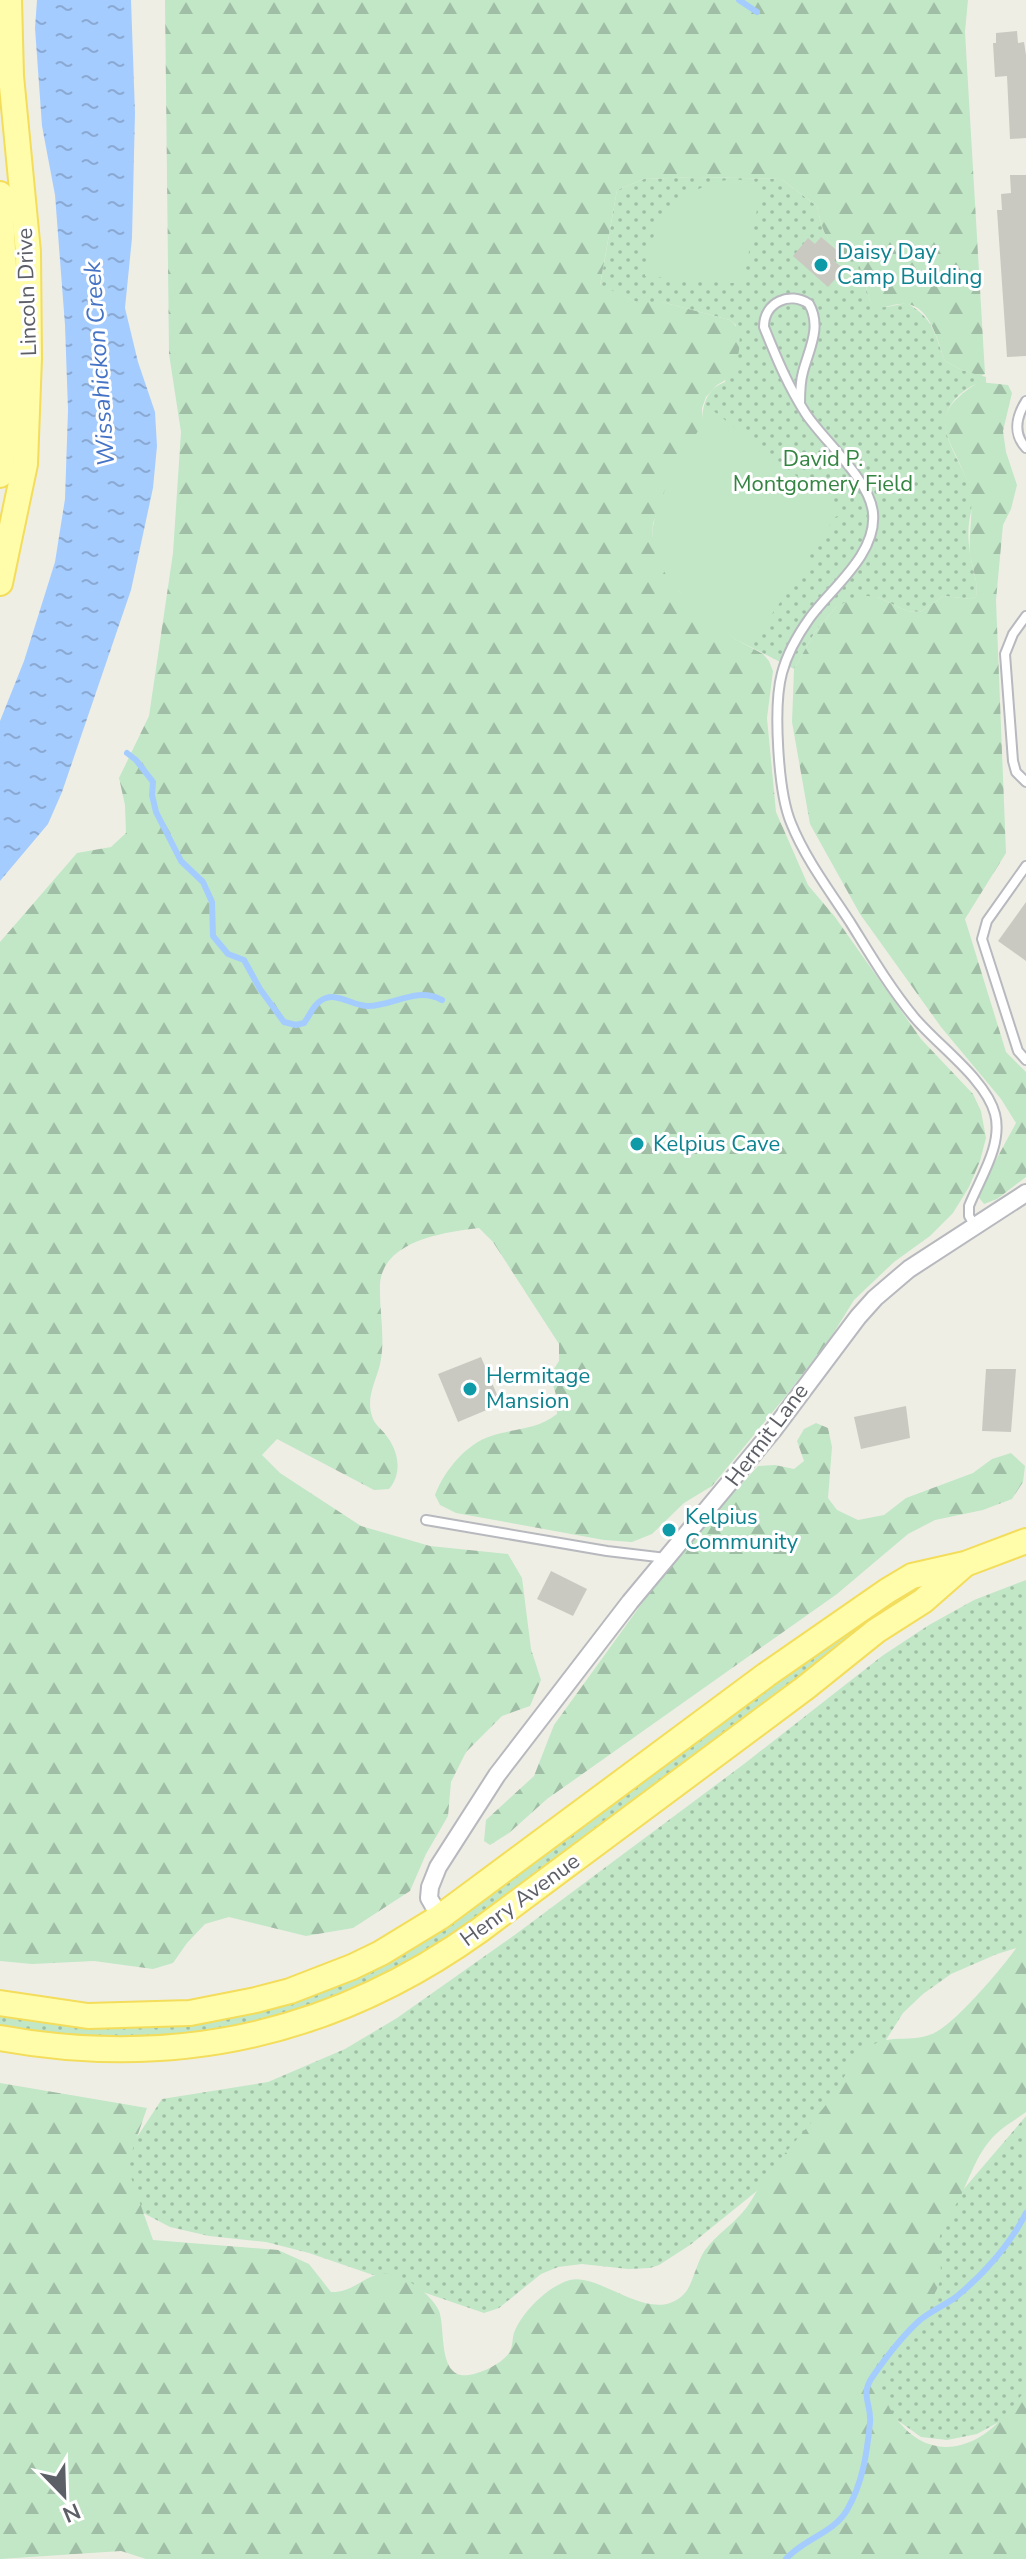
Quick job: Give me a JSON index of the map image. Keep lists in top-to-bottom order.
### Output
{
  "streets": {
    "main road": ["Lincoln Drive", "Henry Avenue"],
    "street": ["Hermit Lane"]
  },
  "crossings": [
    ["Hermit Lane", "Henry Avenue"]
  ],
  "water": ["Wissahickon Creek"],
  "parks": ["David P. Montgomery Field"],
  "places": [
    "Daisy Day Camp Building",
    "Kelpius Cave",
    "Hermitage Mansion",
    "Kelpius Community"
  ],
  "north": "bottom right"
}
